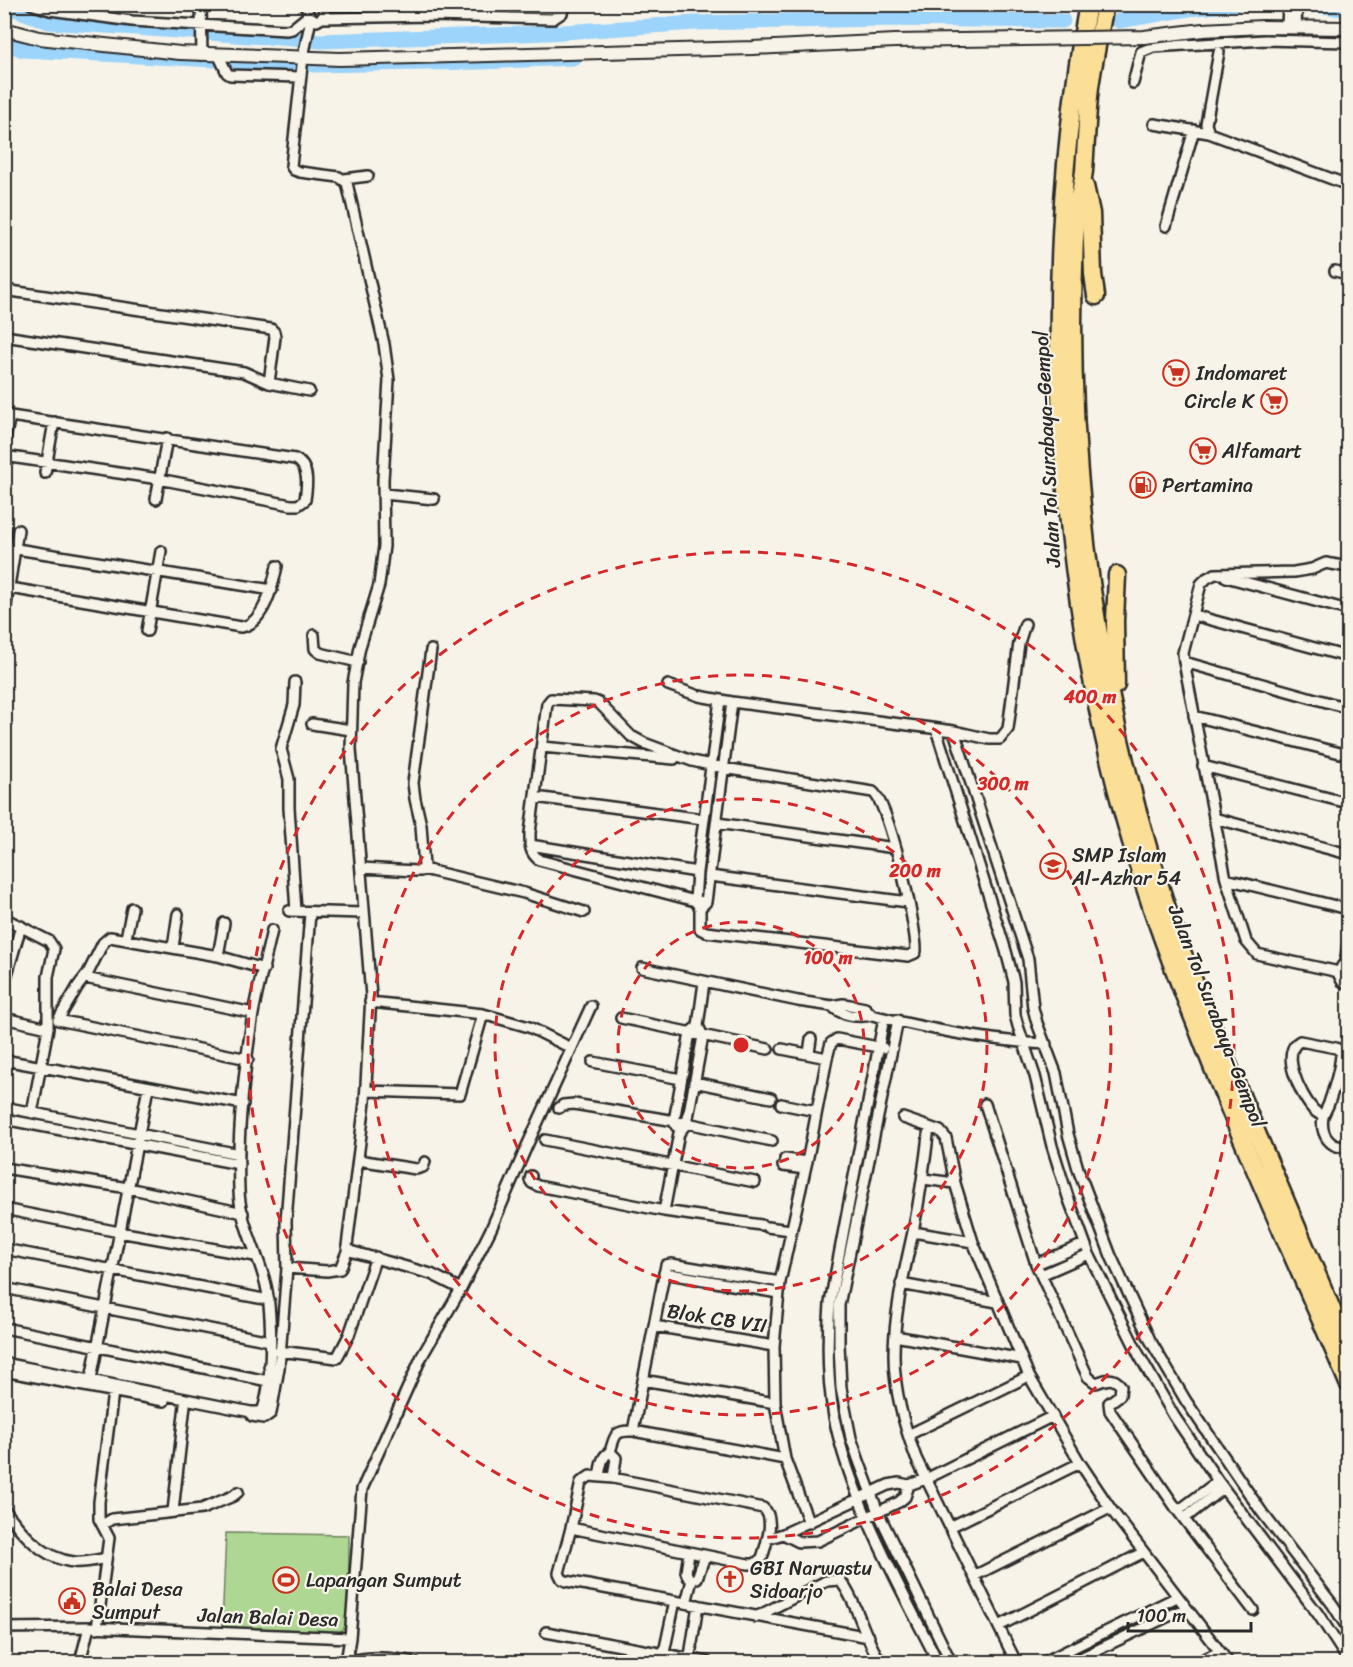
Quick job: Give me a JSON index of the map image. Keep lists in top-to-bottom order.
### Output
{
  "streets": {
    "highway": ["Jalan Tol Surabaya–Gempol"],
    "street": ["Blok CB VII", "Jalan Balai Desa"]
  },
  "places": {
    "supermarket": ["Indomaret", "Circle K", "Alfamart"],
    "fuel station": ["Pertamina"],
    "school or university": ["SMP Islam Al-Azhar 54"],
    "church": ["GBI Narwastu Sidoarjo"],
    "sports": ["Lapangan Sumput"],
    "public building": ["Balai Desa Sumput"]
  },
  "scale_bar": "100 m",
  "rings": [
    "400 m",
    "300 m",
    "200 m",
    "100 m"
  ]
}
